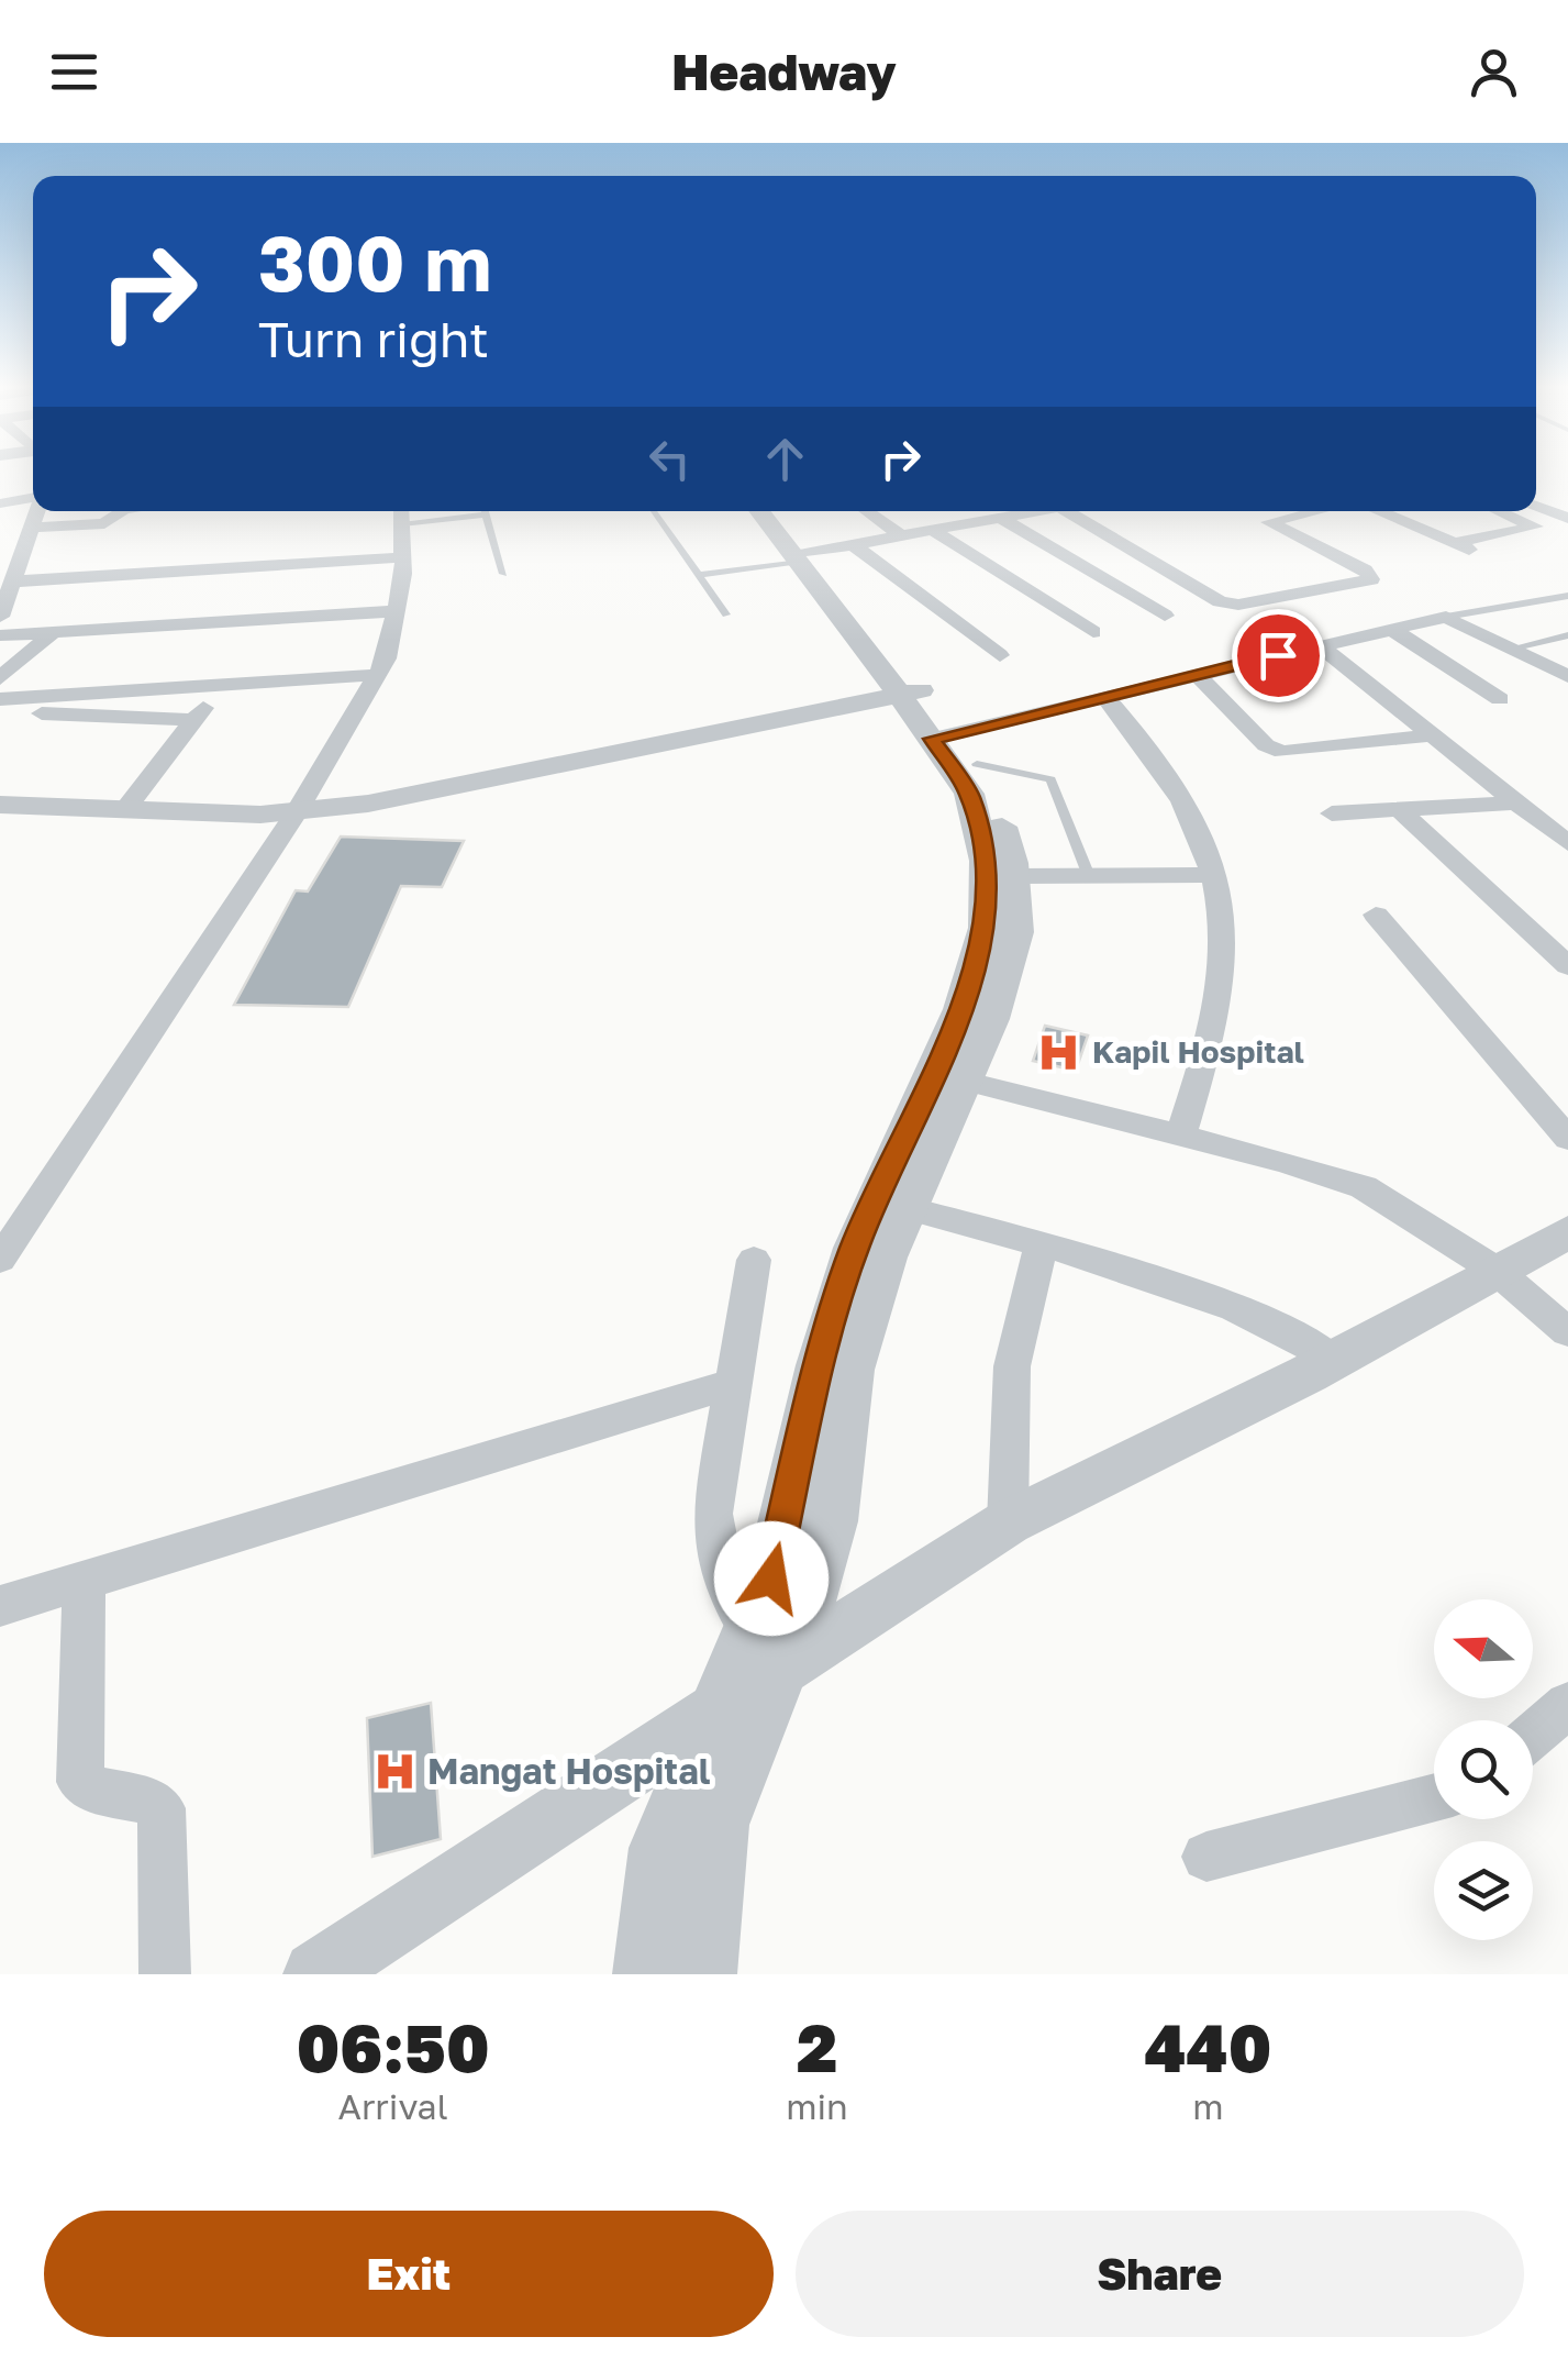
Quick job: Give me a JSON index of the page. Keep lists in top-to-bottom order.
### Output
{
  "places": {
    "hospital": ["Kapil Hospital", "Mangat Hospital"]
  },
  "north": "left",
  "page": {
    "header": "Headway",
    "turn": ["300 m", "Turn right"],
    "eta": [
      "06:50",
      "Arrival",
      "2",
      "min",
      "440",
      "m"
    ],
    "buttons": ["Exit", "Share"]
  }
}
